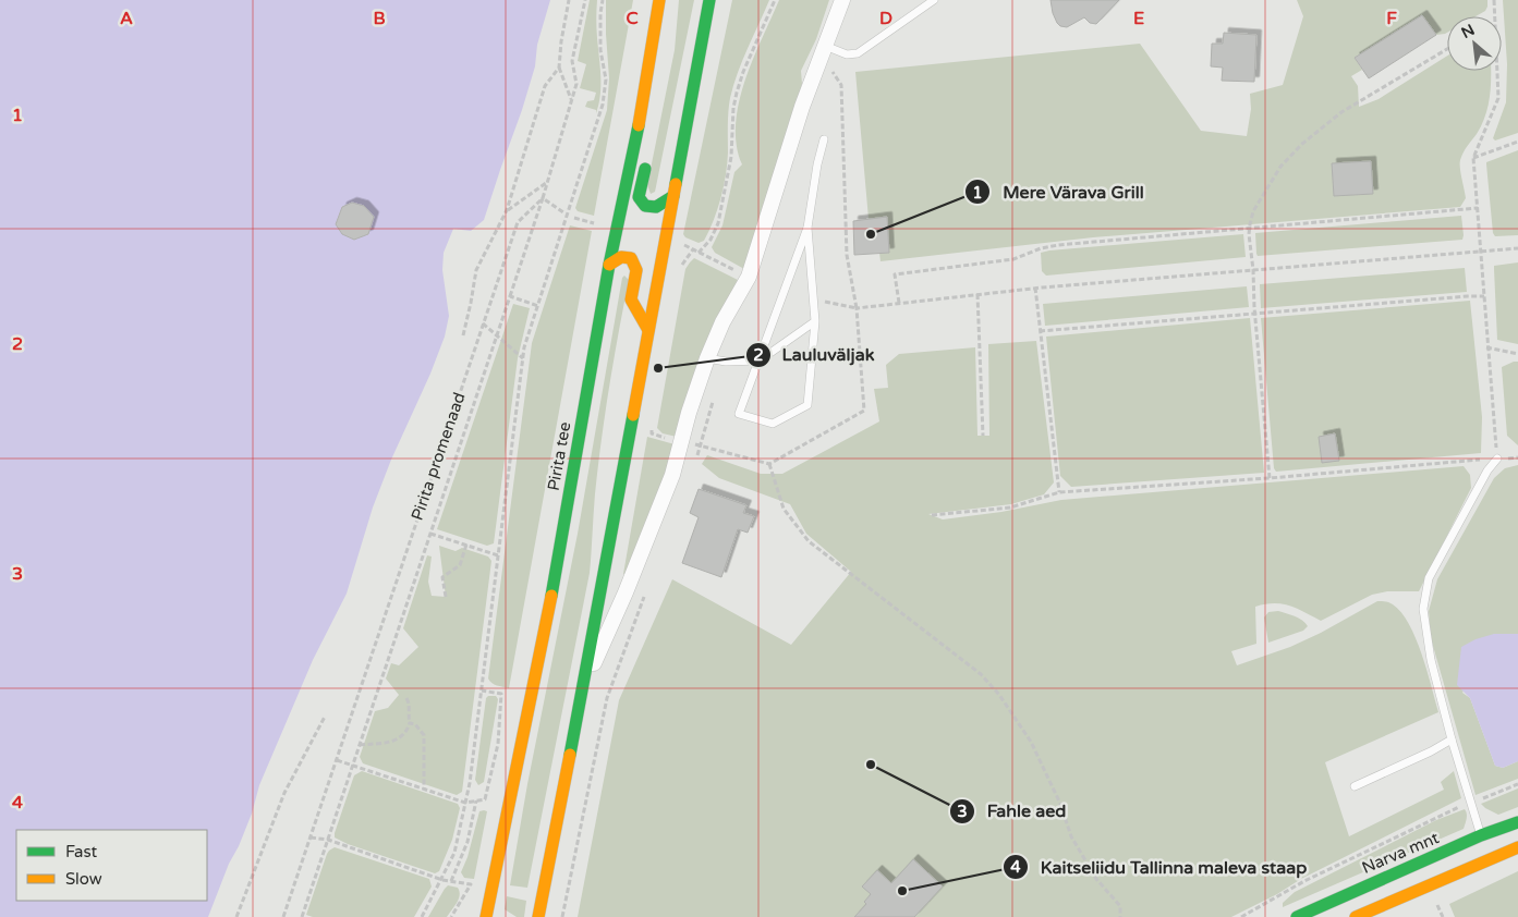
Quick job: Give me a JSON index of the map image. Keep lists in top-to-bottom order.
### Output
{
  "streets": {
    "main road": ["Pirita tee", "Narva mnt"],
    "path": ["Pirita promenaad"]
  },
  "places": [
    "Mere Värava Grill",
    "Lauluväljak",
    "Fahle aed",
    "Kaitseliidu Tallinna maleva staap"
  ],
  "legend": ["Fast", "Slow"],
  "north": "top left",
  "grid": {
    "columns": [
      "A",
      "B",
      "C",
      "D",
      "E",
      "F"
    ],
    "rows": [
      "1",
      "2",
      "3",
      "4"
    ]
  }
}
